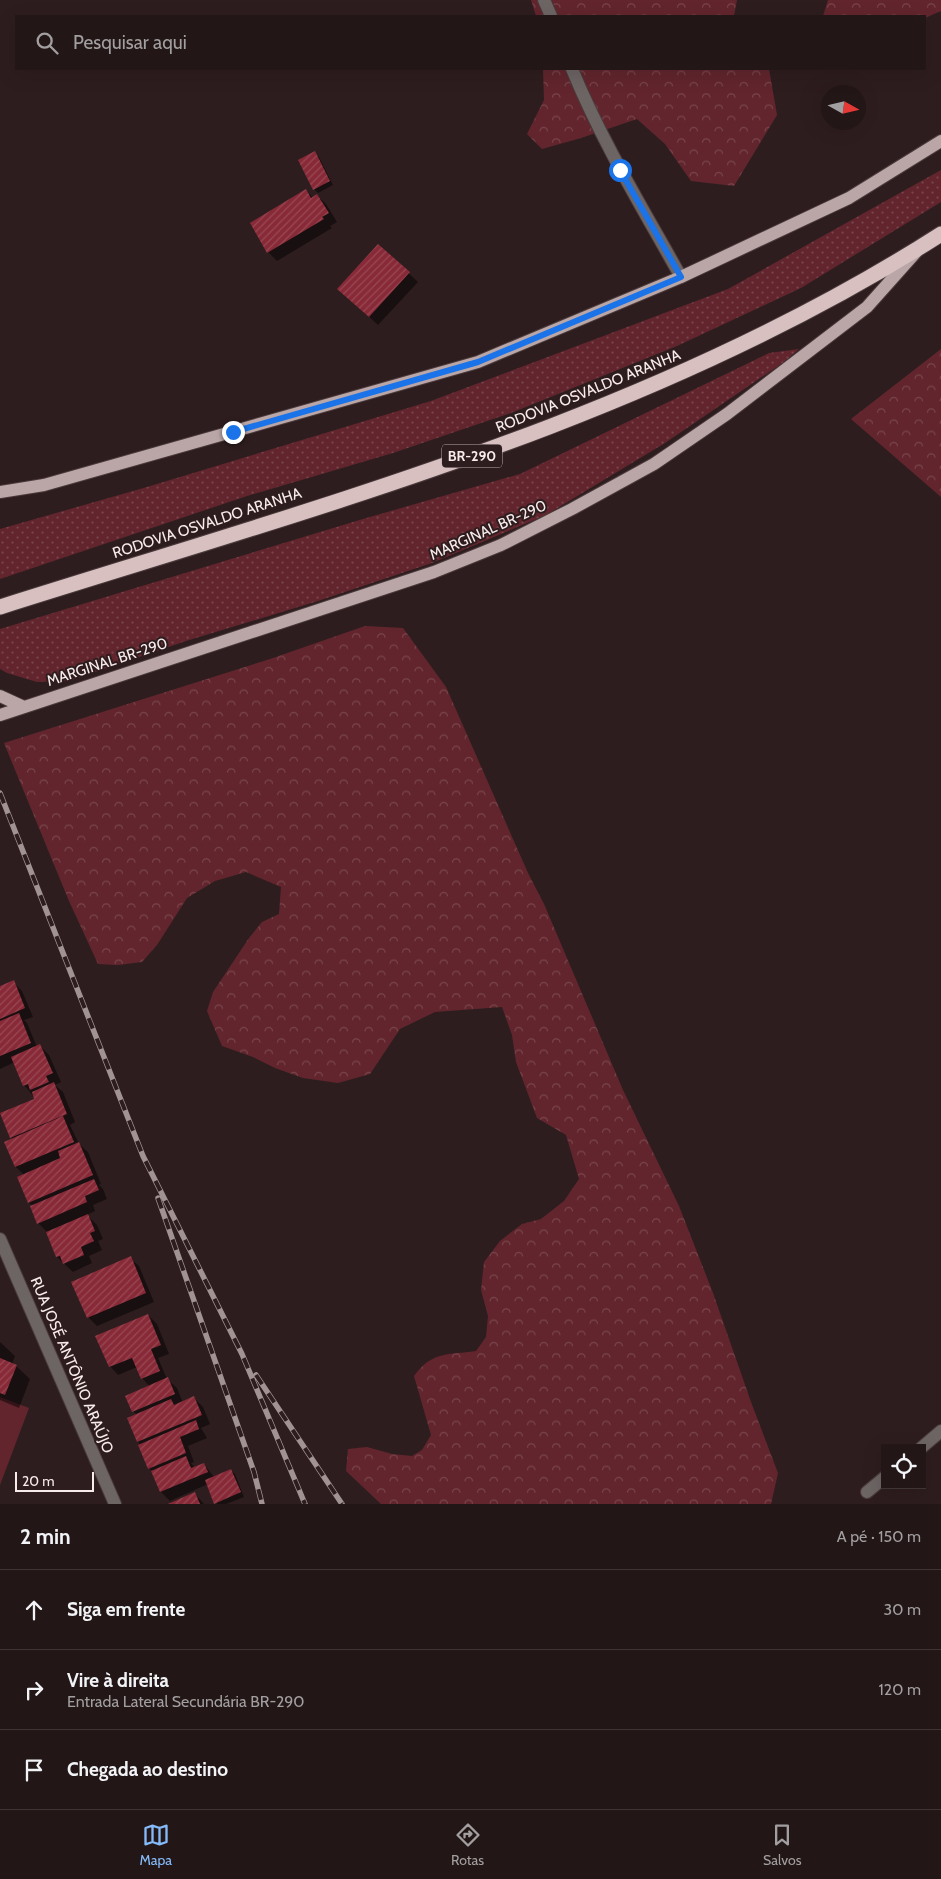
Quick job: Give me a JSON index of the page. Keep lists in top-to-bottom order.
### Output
{
  "streets": {
    "highway": ["RODOVIA OSVALDO ARANHA", "BR-290"],
    "main road": ["MARGINAL BR-290"],
    "street": ["RUA JOSÉ ANTÔNIO ARAÚJO"]
  },
  "crossings": [
    ["RODOVIA OSVALDO ARANHA", "MARGINAL BR-290"]
  ],
  "scale_bar": "20 m",
  "north": "right",
  "page": {
    "search": "Pesquisar aqui",
    "scale": "20 m",
    "heading": ["2 min", "A pé · 150 m"],
    "list": [
      ["Siga em frente", "30 m"],
      ["Vire à direita", "Entrada Lateral Secundária BR-290", "120 m"],
      "Chegada ao destino"
    ],
    "nav": ["Mapa", "Rotas", "Salvos"]
  }
}
